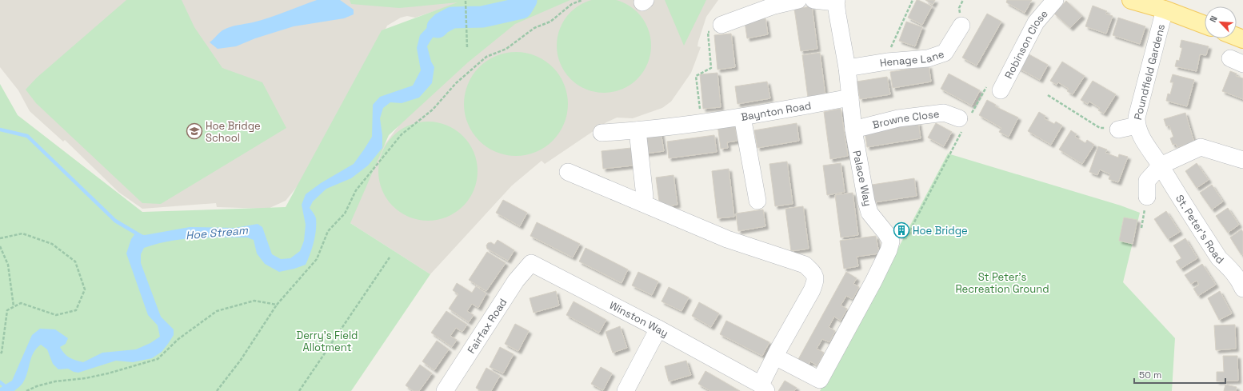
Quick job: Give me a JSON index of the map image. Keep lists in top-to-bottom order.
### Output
{
  "streets": {
    "street": [
      "Robinson Close",
      "Henage Lane",
      "Poundfield Gardens",
      "Baynton Road",
      "Browne Close",
      "Palace Way",
      "St. Peter's Road",
      "Winston Way",
      "Fairfax Road"
    ]
  },
  "crossings": [
    ["Henage Lane", "Palace Way"],
    ["Poundfield Gardens", "St. Peter's Road"],
    ["Baynton Road", "Palace Way"],
    ["Browne Close", "Palace Way"],
    ["Winston Way", "Fairfax Road"]
  ],
  "water": ["Hoe Stream"],
  "parks": ["St Peter's Recreation Ground", "Derry's Field Allotment"],
  "places": {
    "school or university": ["Hoe Bridge School"],
    "building": ["Hoe Bridge"]
  },
  "scale_bar": "50 m",
  "north": "top left"
}
